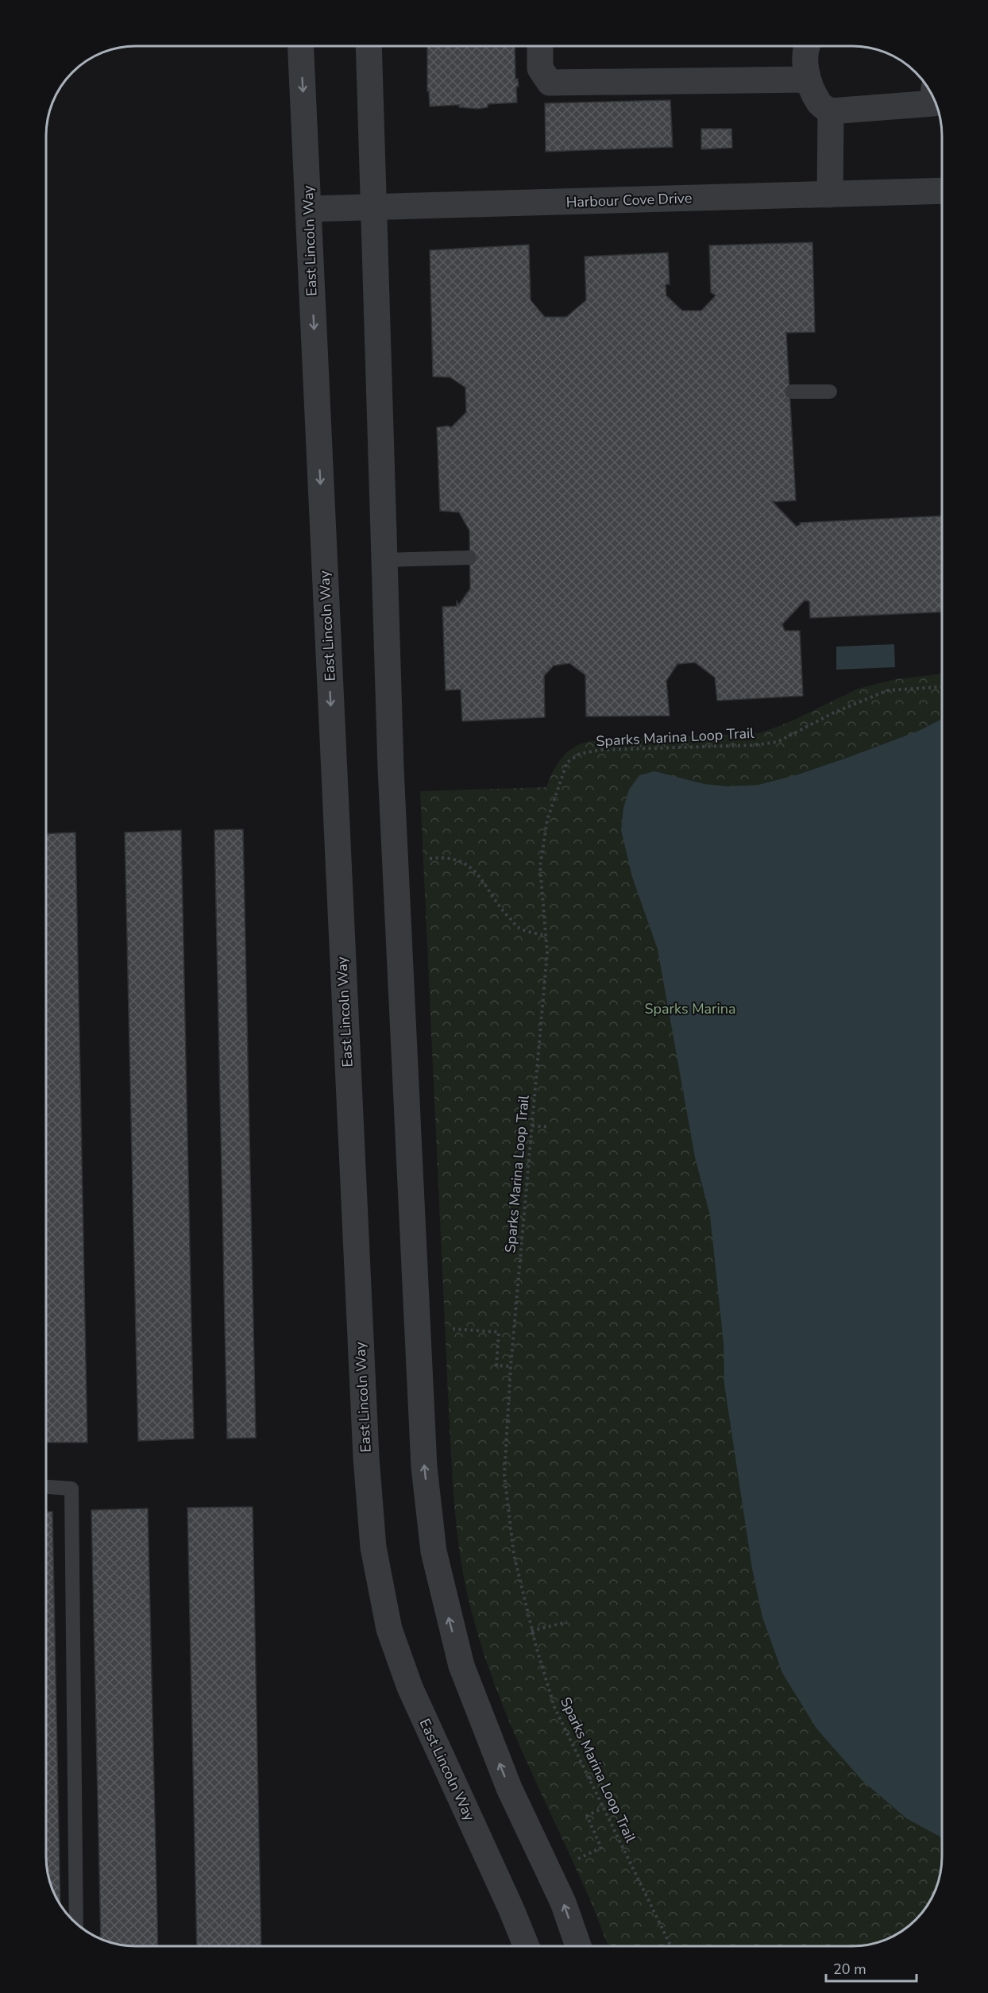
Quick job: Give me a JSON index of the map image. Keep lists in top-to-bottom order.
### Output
{
  "streets": {
    "street": ["Harbour Cove Drive", "East Lincoln Way"],
    "path": ["Sparks Marina Loop Trail"]
  },
  "crossings": [
    ["Harbour Cove Drive", "East Lincoln Way"]
  ],
  "parks": ["Sparks Marina"],
  "scale_bar": "20 m"
}
